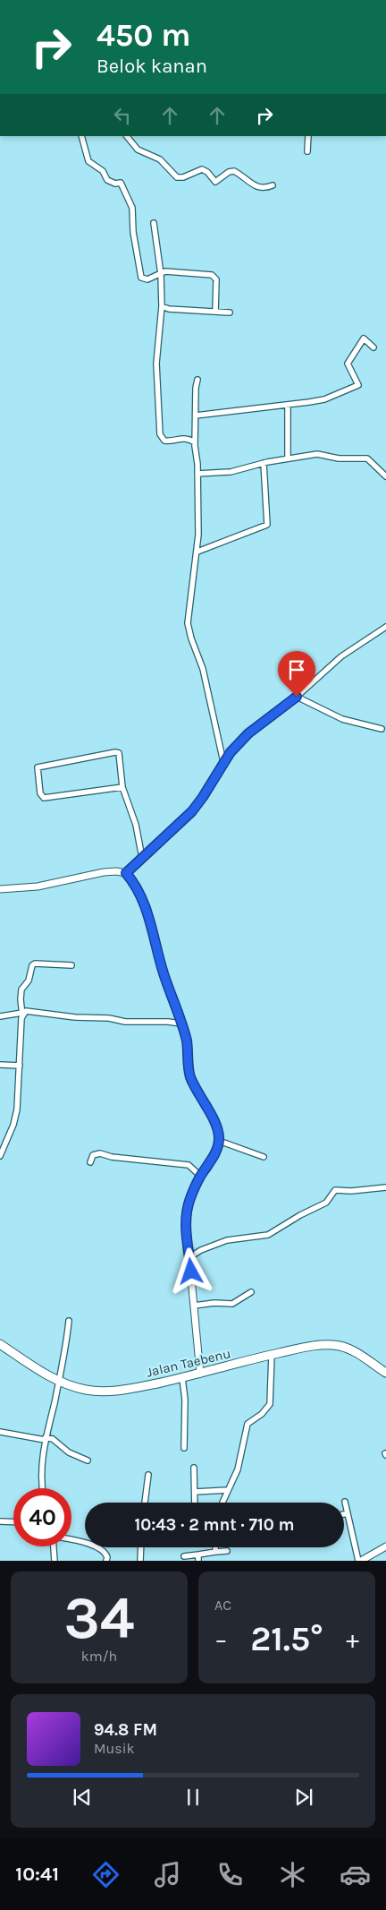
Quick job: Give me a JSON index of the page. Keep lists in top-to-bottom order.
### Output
{
  "streets": {
    "main road": ["Jalan Taebenu"]
  },
  "page": {
    "turn": ["450 m", "Belok kanan"],
    "limit": "40",
    "trip": "10:43 · 2 mnt · 710 m",
    "tile": [
      ["34", "km/h"],
      "AC"
    ],
    "heat": ["−", "21.5°", "+"],
    "song": ["94.8 FM", "Musik"],
    "tabs": "10:41"
  }
}
